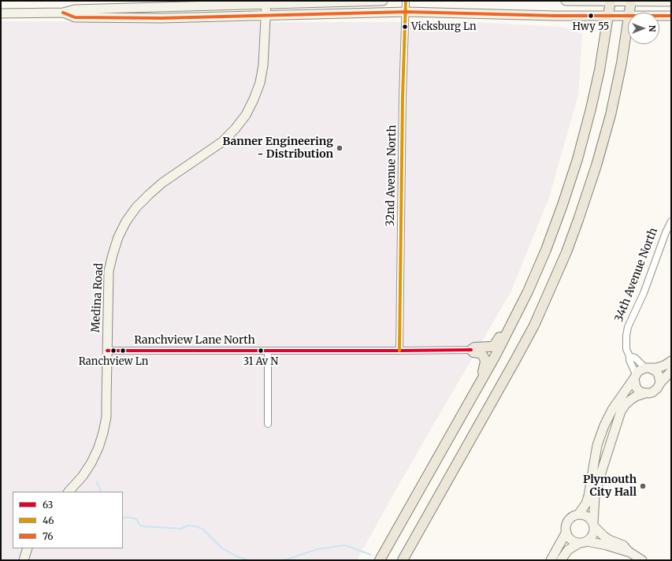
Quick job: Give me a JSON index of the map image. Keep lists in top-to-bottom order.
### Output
{
  "streets": {
    "street": [
      "32nd Avenue North",
      "34th Avenue North",
      "Medina Road",
      "Ranchview Lane North"
    ]
  },
  "crossings": [
    ["32nd Avenue North", "Ranchview Lane North"],
    ["Medina Road", "Ranchview Lane North"]
  ],
  "places": [
    "Hwy 55",
    "Vicksburg Ln",
    "Banner Engineering - Distribution",
    "Ranchview Ln",
    "31 Av N",
    "Plymouth City Hall"
  ],
  "lines": ["transit line 46", "transit line 76", "transit line 63"],
  "legend": ["63", "46", "76"],
  "north": "right"
}
